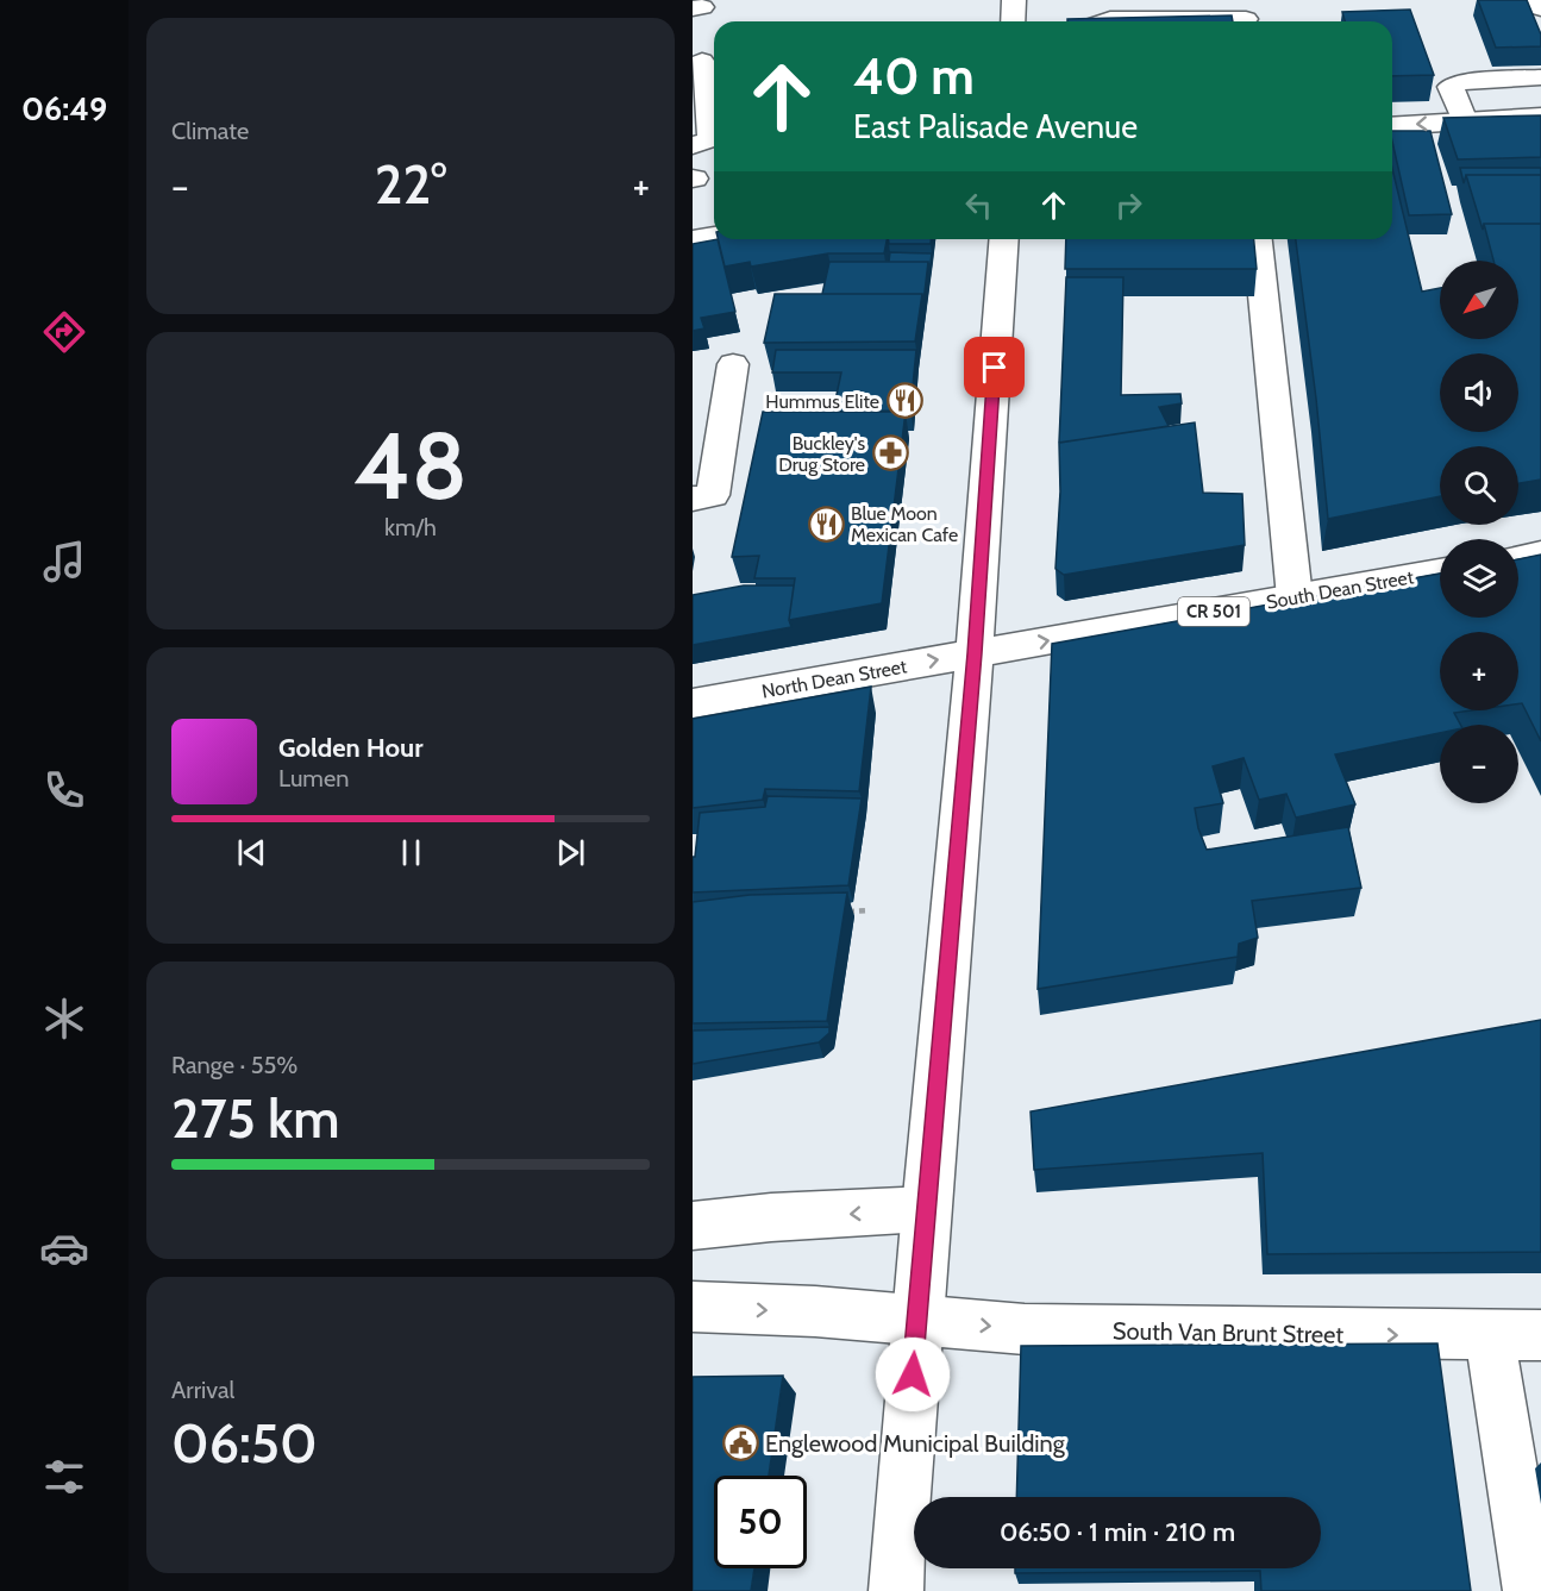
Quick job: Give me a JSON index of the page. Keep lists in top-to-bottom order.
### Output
{
  "streets": {
    "main road": [
      "South Dean Street",
      "CR 501",
      "North Dean Street",
      "South Van Brunt Street"
    ]
  },
  "crossings": [
    ["South Dean Street", "North Dean Street"]
  ],
  "one_way": ["South Dean Street", "North Dean Street", "South Van Brunt Street"],
  "places": {
    "restaurant": ["Hummus Elite", "Blue Moon Mexican Cafe"],
    "pharmacy": ["Buckley's Drug Store"],
    "public building": ["Englewood Municipal Building"]
  },
  "north": "bottom left",
  "page": {
    "tabs": "06:49",
    "tile": [
      "Climate",
      ["48", "km/h"],
      ["Range · 55%", "275 km"],
      ["Arrival", "06:50"]
    ],
    "turn": ["40 m", "East Palisade Avenue"],
    "heat": ["−", "22°", "+"],
    "map_buttons": ["+", "−"],
    "song": ["Golden Hour", "Lumen"],
    "limit": "50",
    "trip": "06:50 · 1 min · 210 m"
  }
}
